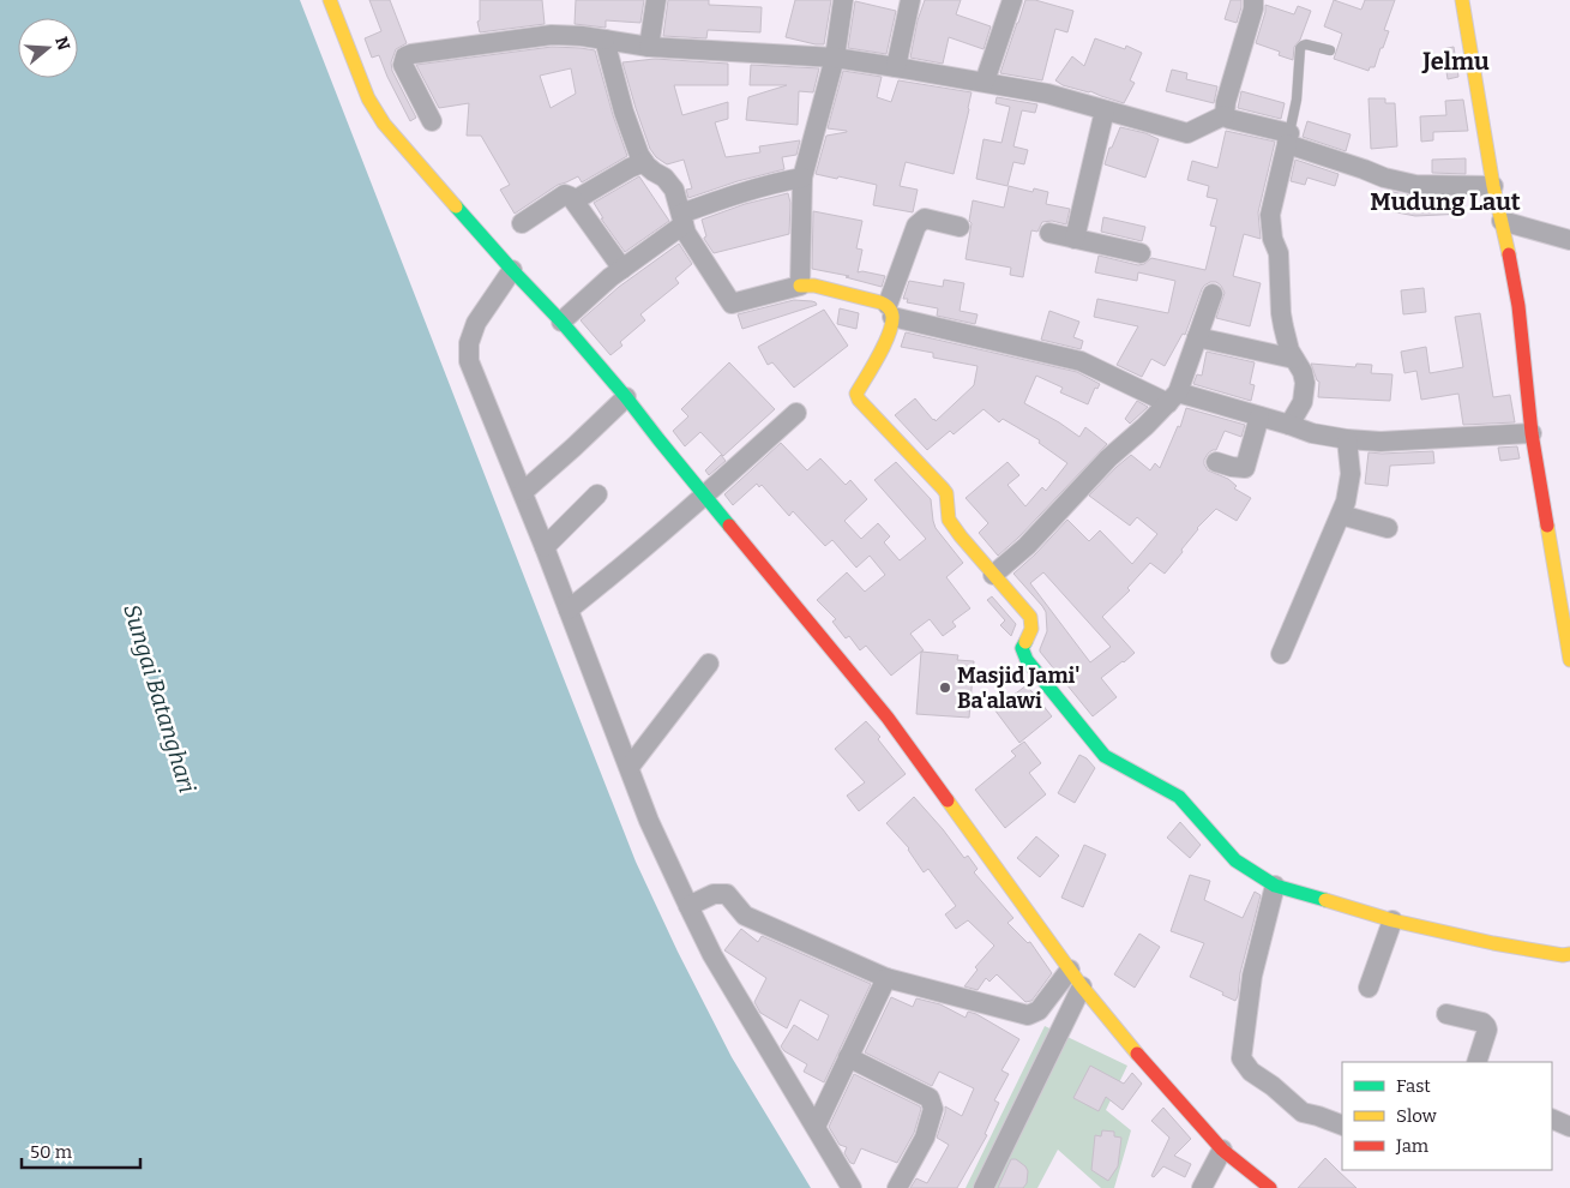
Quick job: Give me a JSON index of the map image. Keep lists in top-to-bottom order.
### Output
{
  "districts": ["Jelmu", "Mudung Laut"],
  "water": ["Sungai Batanghari"],
  "places": ["Masjid Jami' Ba'alawi"],
  "legend": ["Fast", "Slow", "Jam"],
  "scale_bar": "50 m",
  "north": "right"
}
